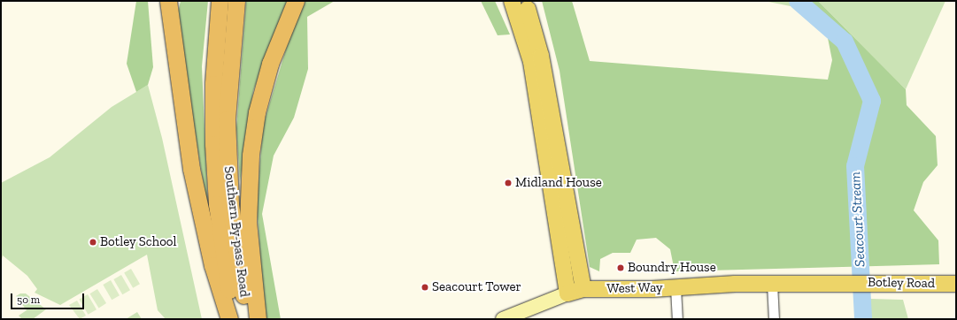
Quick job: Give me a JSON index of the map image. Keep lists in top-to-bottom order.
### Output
{
  "streets": {
    "highway": ["Southern By-pass Road"],
    "main road": ["Botley Road", "West Way"]
  },
  "crossings": [
    ["Botley Road", "West Way"]
  ],
  "water": ["Seacourt Stream"],
  "places": [
    "Midland House",
    "Botley School",
    "Boundry House",
    "Seacourt Tower"
  ],
  "scale_bar": "50 m"
}
